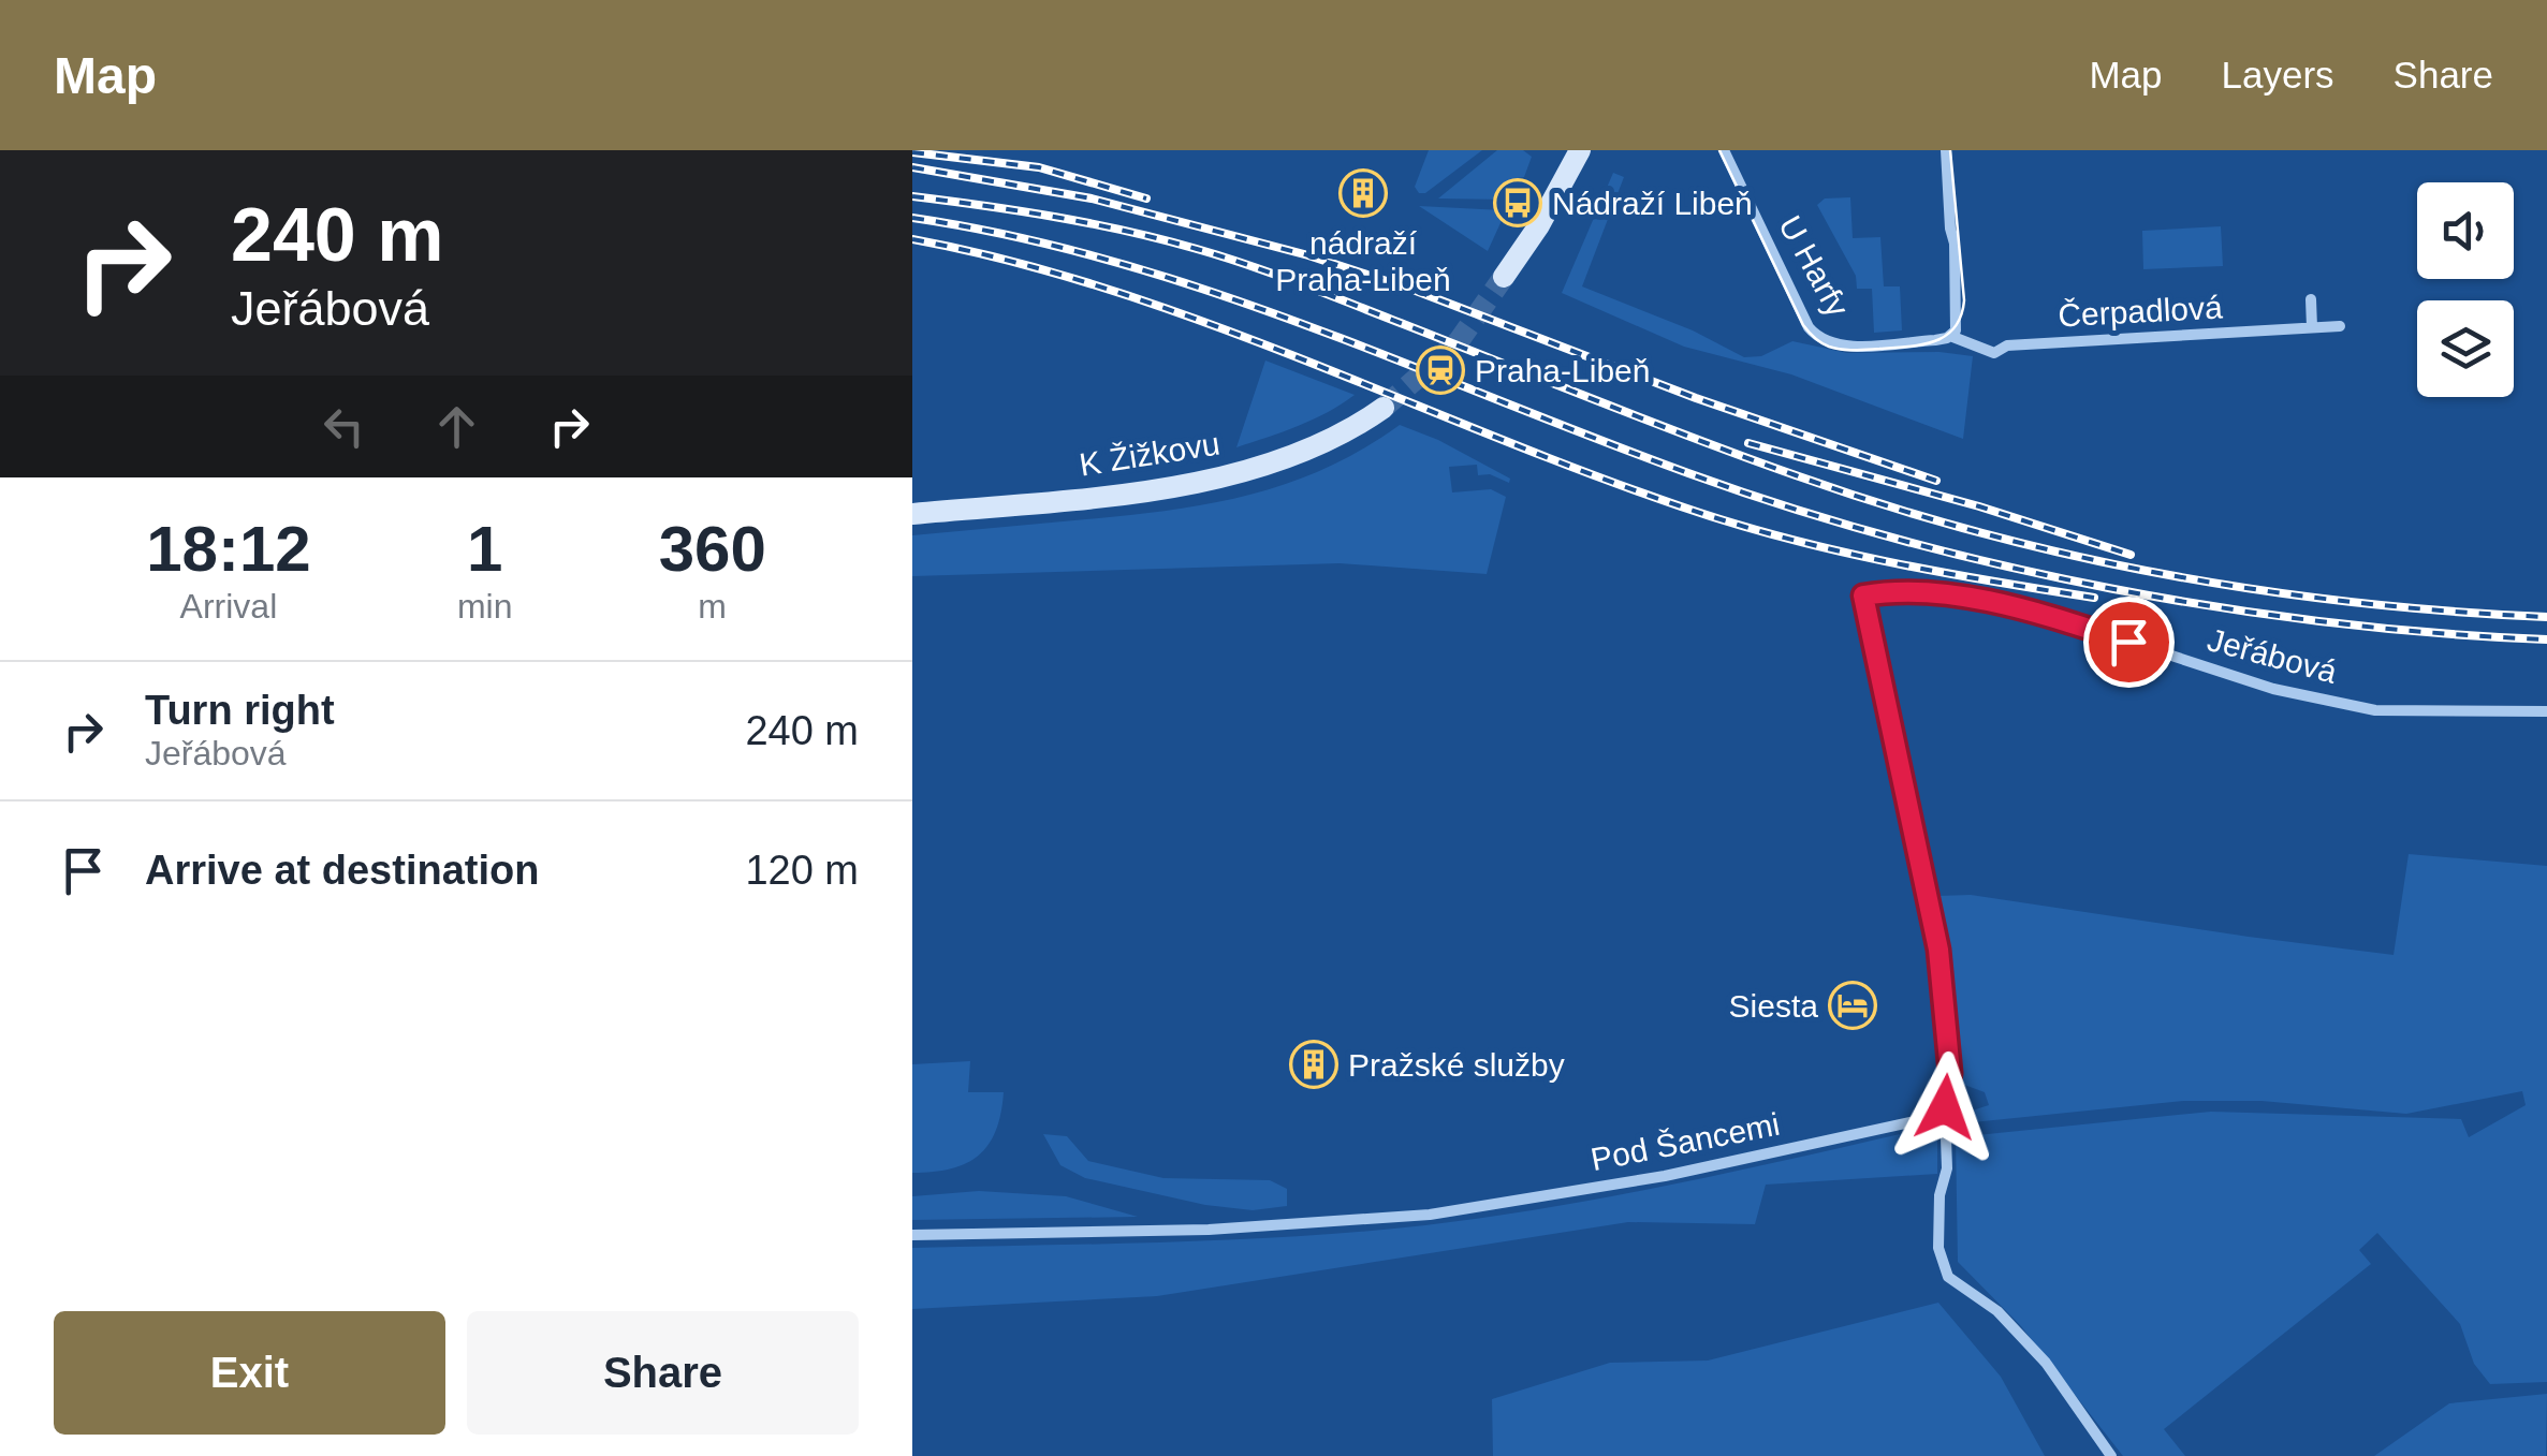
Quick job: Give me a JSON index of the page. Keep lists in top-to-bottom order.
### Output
{
  "streets": {
    "main road": ["K Žižkovu"],
    "street": [
      "U Harfy",
      "Čerpadlová",
      "Jeřábová",
      "Pod Šancemi"
    ]
  },
  "crossings": [
    ["U Harfy", "Čerpadlová"],
    ["Jeřábová", "Pod Šancemi"]
  ],
  "places": {
    "building": ["nádraží Praha-Libeň", "Pražské služby"],
    "bus stop": ["Nádraží Libeň"],
    "station": ["Praha-Libeň"],
    "hotel": ["Siesta"]
  },
  "page": {
    "header": "Map",
    "nav": ["Map", "Layers", "Share"],
    "turn": ["240 m", "Jeřábová"],
    "eta": [
      "18:12",
      "Arrival",
      "1",
      "min",
      "360",
      "m"
    ],
    "list": [
      {
        "name": "Turn right",
        "note": "Jeřábová",
        "value": "240 m"
      },
      {
        "name": "Arrive at destination",
        "value": "120 m"
      }
    ],
    "buttons": ["Exit", "Share"]
  }
}
